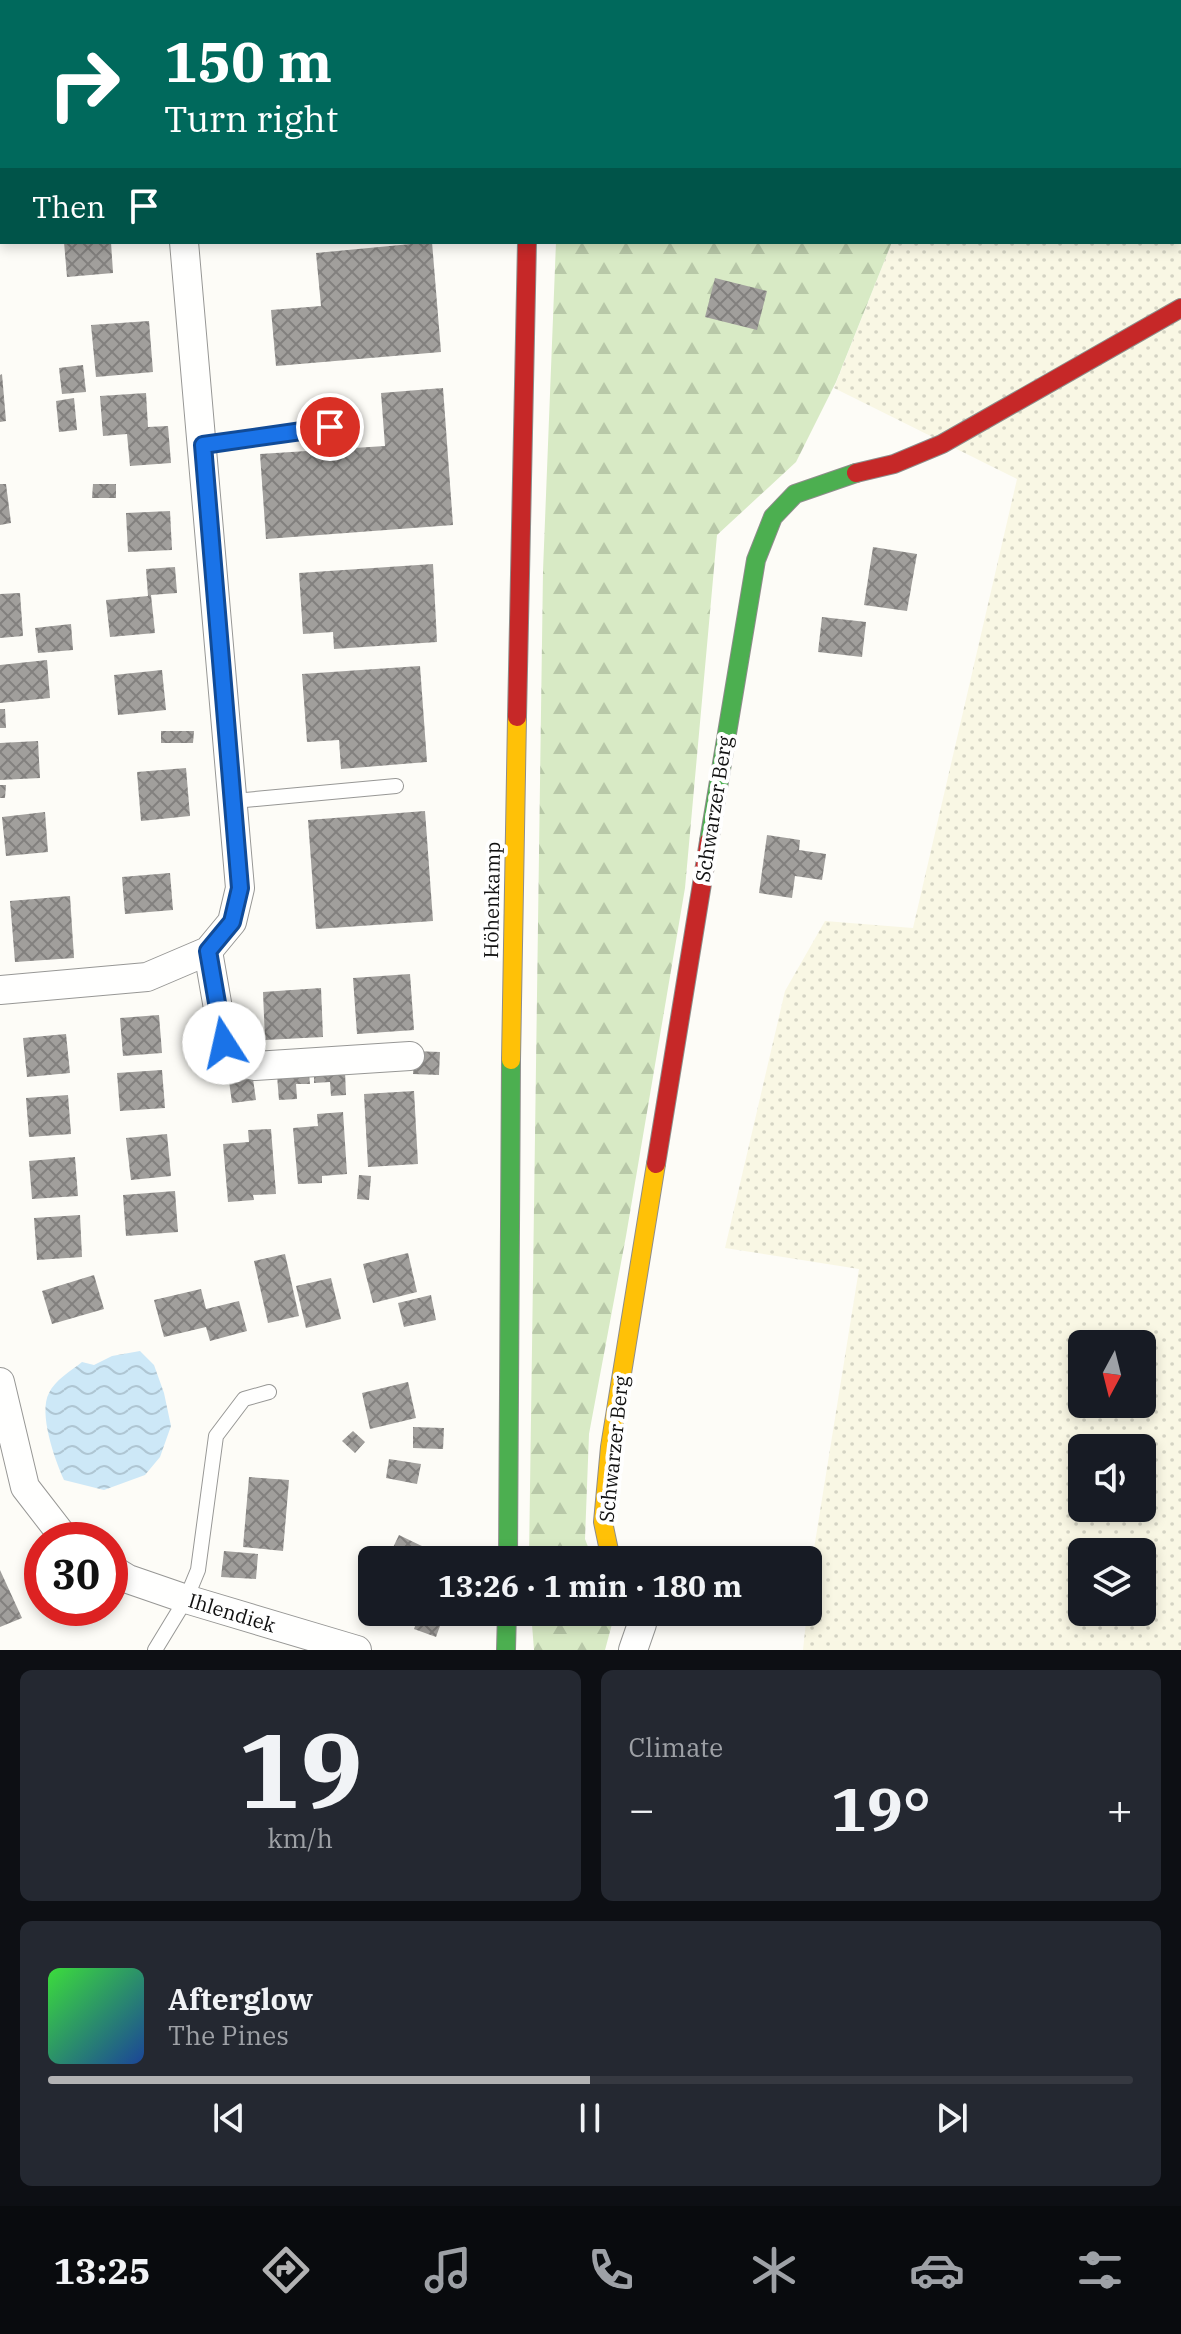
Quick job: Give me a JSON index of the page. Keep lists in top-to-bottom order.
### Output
{
  "streets": {
    "street": ["Schwarzer Berg", "Höhenkamp", "Ihlendiek"]
  },
  "north": "bottom",
  "page": {
    "turn": ["150 m", "Turn right"],
    "then": "Then",
    "limit": "30",
    "trip": "13:26 · 1 min · 180 m",
    "tile": [
      ["19", "km/h"],
      "Climate"
    ],
    "heat": ["−", "19°", "+"],
    "song": ["Afterglow", "The Pines"],
    "tabs": "13:25"
  }
}
